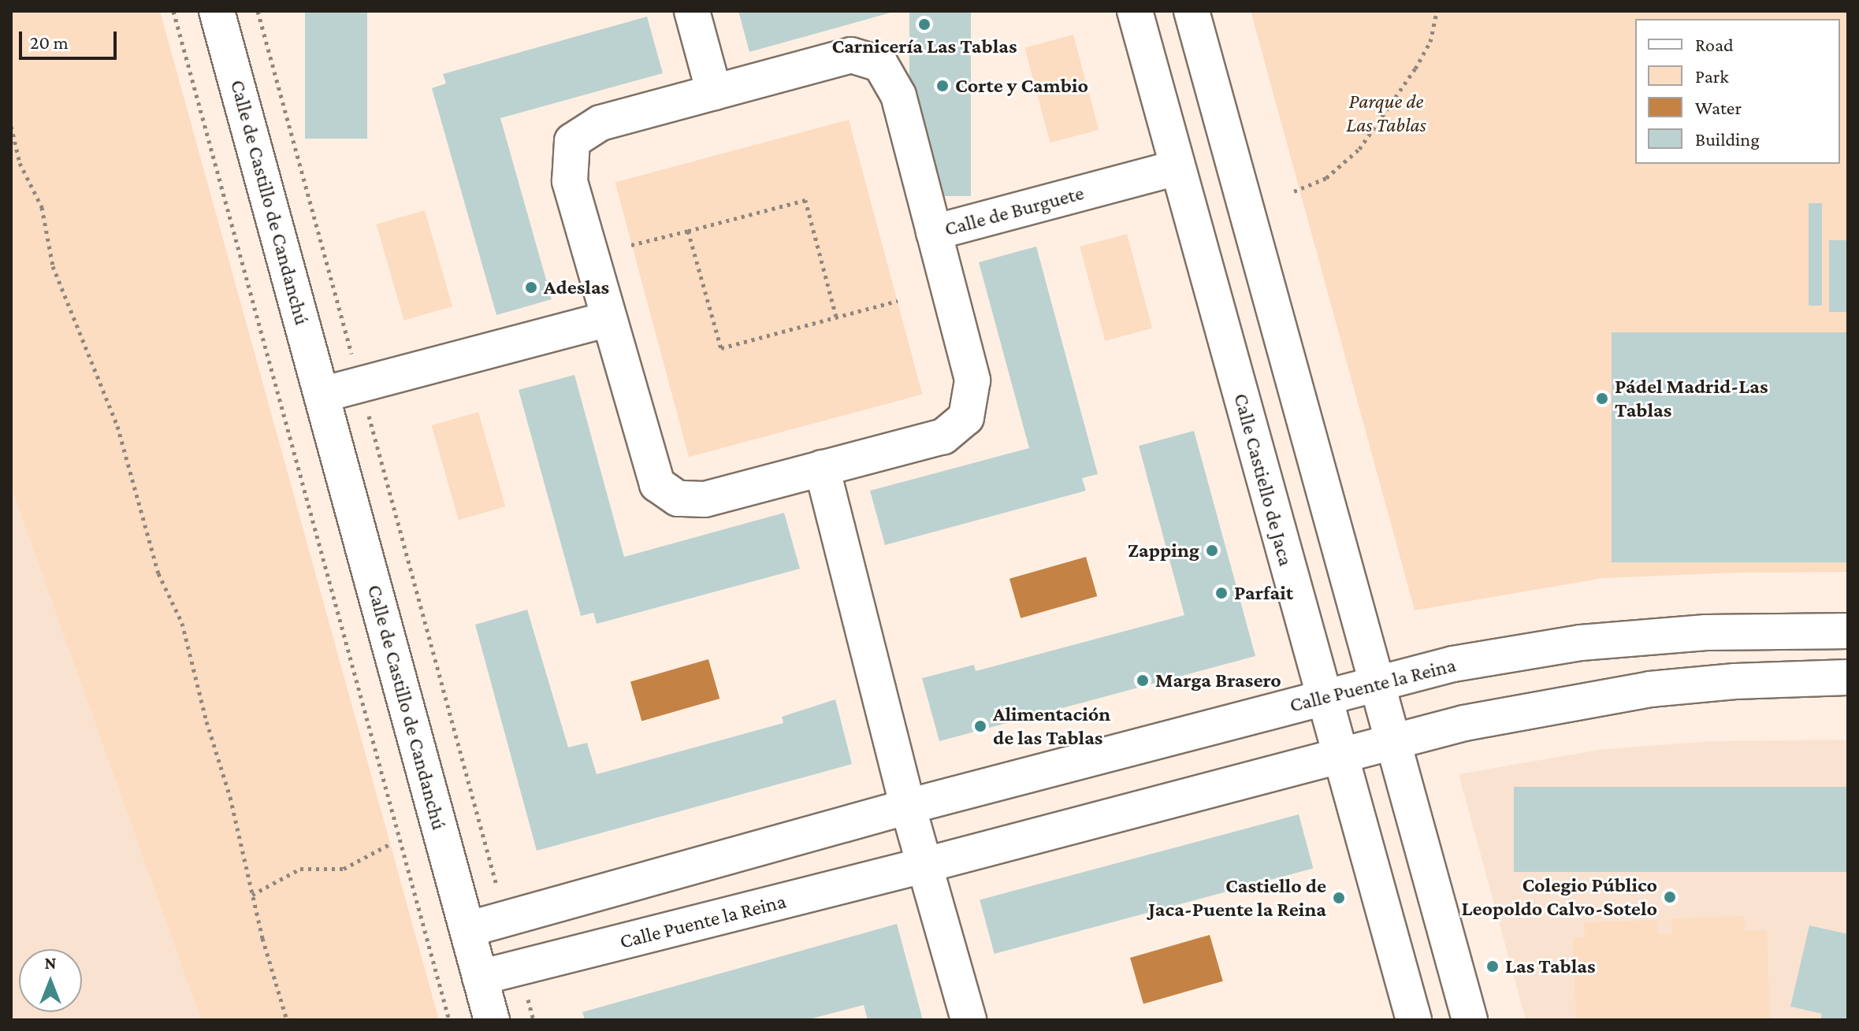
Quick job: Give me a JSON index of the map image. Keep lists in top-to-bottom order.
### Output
{
  "streets": {
    "street": [
      "Calle de Castillo de Candanchú",
      "Calle de Burguete",
      "Calle Castiello de Jaca",
      "Calle Puente la Reina"
    ]
  },
  "crossings": [
    ["Calle de Castillo de Candanchú", "Calle Puente la Reina"],
    ["Calle de Burguete", "Calle Castiello de Jaca"],
    ["Calle Castiello de Jaca", "Calle Puente la Reina"]
  ],
  "parks": ["Parque de Las Tablas"],
  "places": [
    "Carnicería Las Tablas",
    "Corte y Cambio",
    "Adeslas",
    "Pádel Madrid-Las Tablas",
    "Zapping",
    "Parfait",
    "Marga Brasero",
    "Alimentación de las Tablas",
    "Colegio Público Leopoldo Calvo-Sotelo",
    "Castiello de Jaca-Puente la Reina",
    "Las Tablas"
  ],
  "legend": [
    "Road",
    "Park",
    "Water",
    "Building"
  ],
  "scale_bar": "20 m",
  "north": "top"
}
